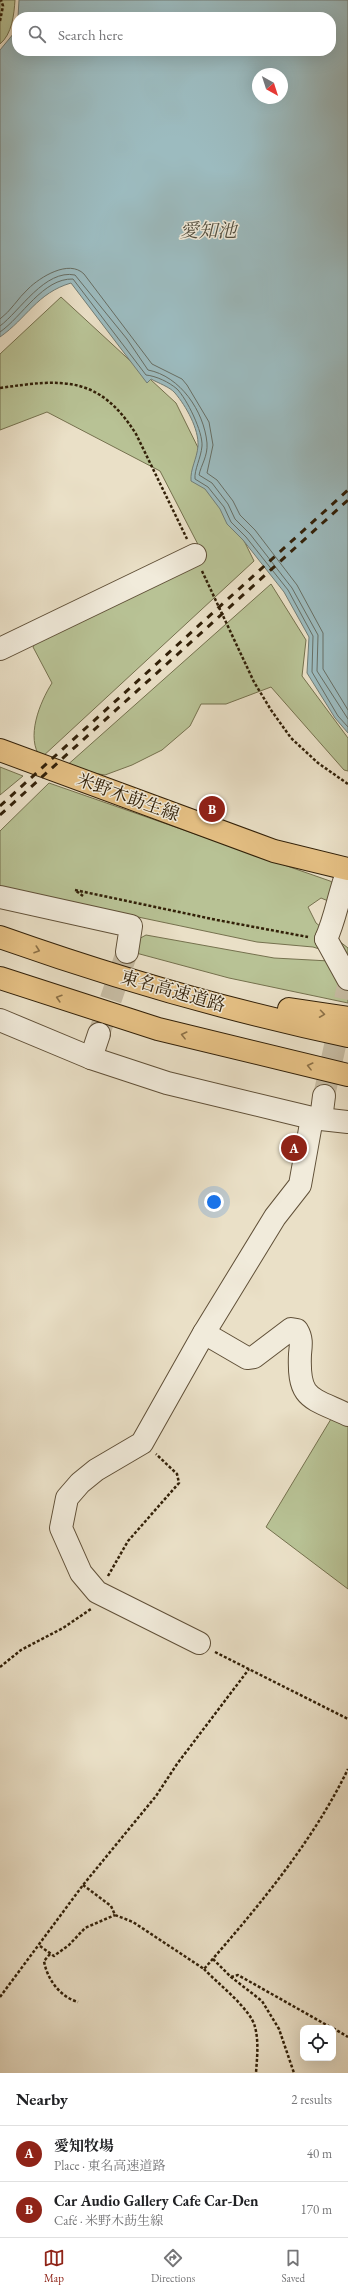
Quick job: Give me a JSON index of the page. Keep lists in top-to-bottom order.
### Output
{
  "streets": {
    "main road": ["米野木莇生線", "東名高速道路"]
  },
  "water": ["愛知池"],
  "north": "bottom right",
  "page": {
    "search": "Search here",
    "pins": ["B", "A"],
    "heading": ["Nearby", "2 results"],
    "list": [
      {
        "mark": "A",
        "name": "愛知牧場",
        "note": "Place · 東名高速道路",
        "value": "40 m"
      },
      {
        "mark": "B",
        "name": "Car Audio Gallery Cafe Car-Den",
        "note": "Café · 米野木莇生線",
        "value": "170 m"
      }
    ],
    "nav": ["Map", "Directions", "Saved"]
  }
}
